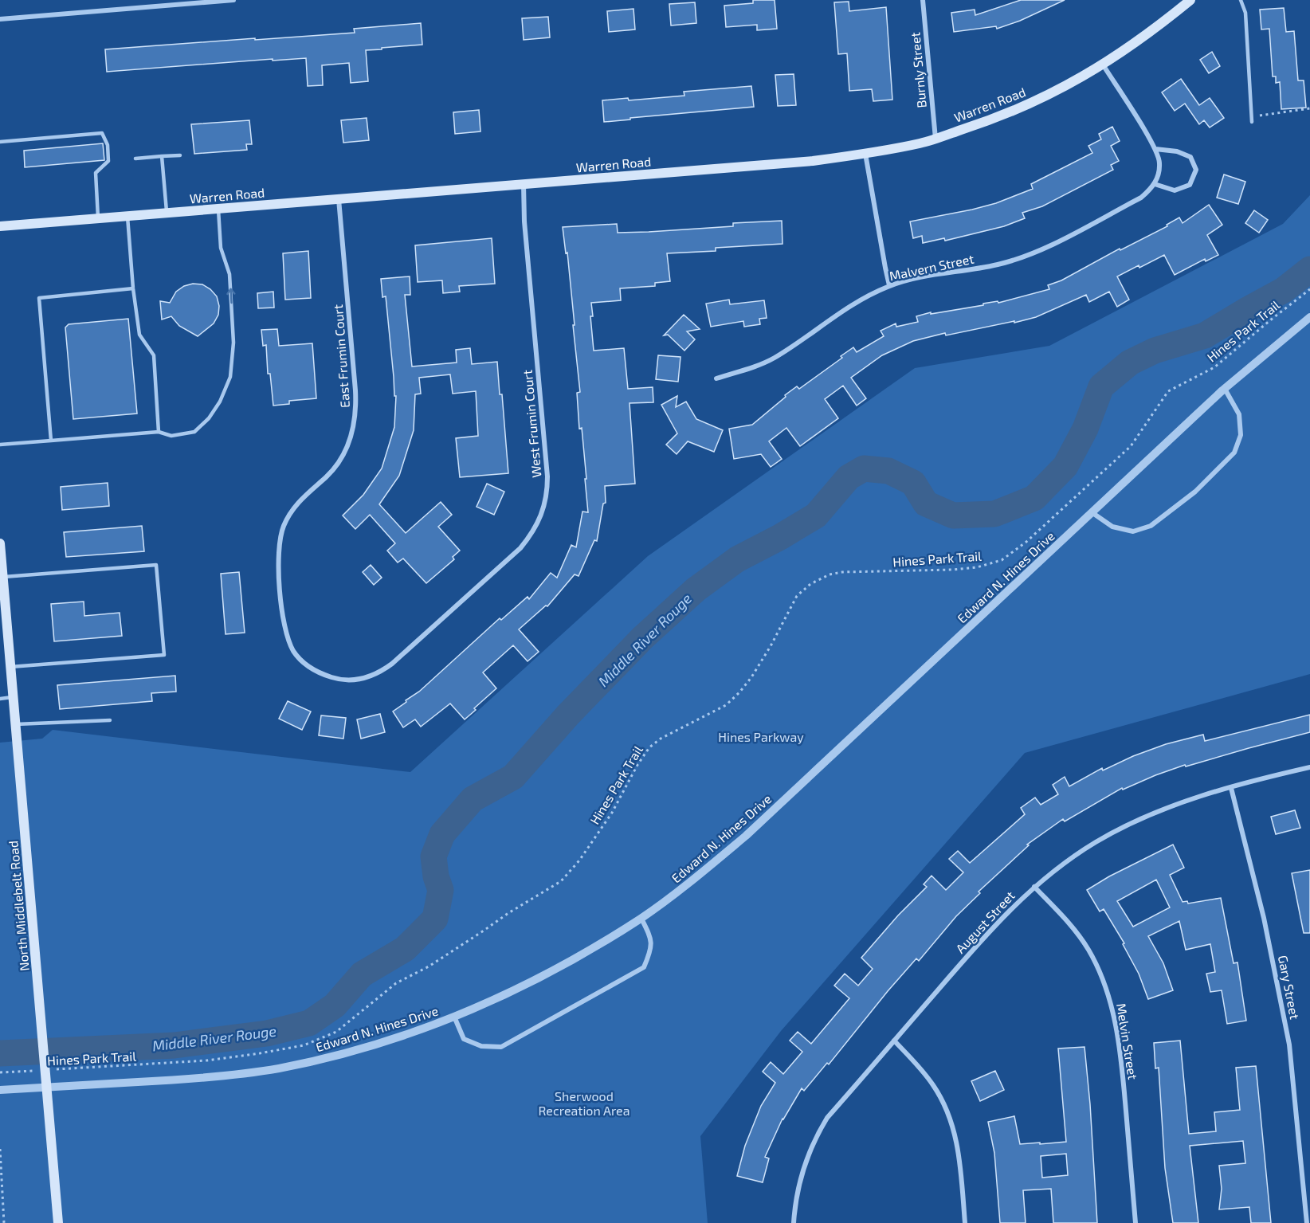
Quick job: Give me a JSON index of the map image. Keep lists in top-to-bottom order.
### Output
{
  "streets": {
    "main road": ["Warren Road", "North Middlebelt Road"],
    "street": [
      "Burnly Street",
      "Malvern Street",
      "East Frumin Court",
      "West Frumin Court",
      "Edward N. Hines Drive",
      "August Street",
      "Gary Street",
      "Melvin Street"
    ],
    "path": ["Hines Park Trail"]
  },
  "crossings": [
    ["Burnly Street", "Warren Road"],
    ["Warren Road", "East Frumin Court"],
    ["Warren Road", "West Frumin Court"],
    ["East Frumin Court", "West Frumin Court"],
    ["August Street", "Gary Street"],
    ["August Street", "Melvin Street"]
  ],
  "water": ["Middle River Rouge"],
  "parks": ["Hines Parkway", "Sherwood Recreation Area"]
}
